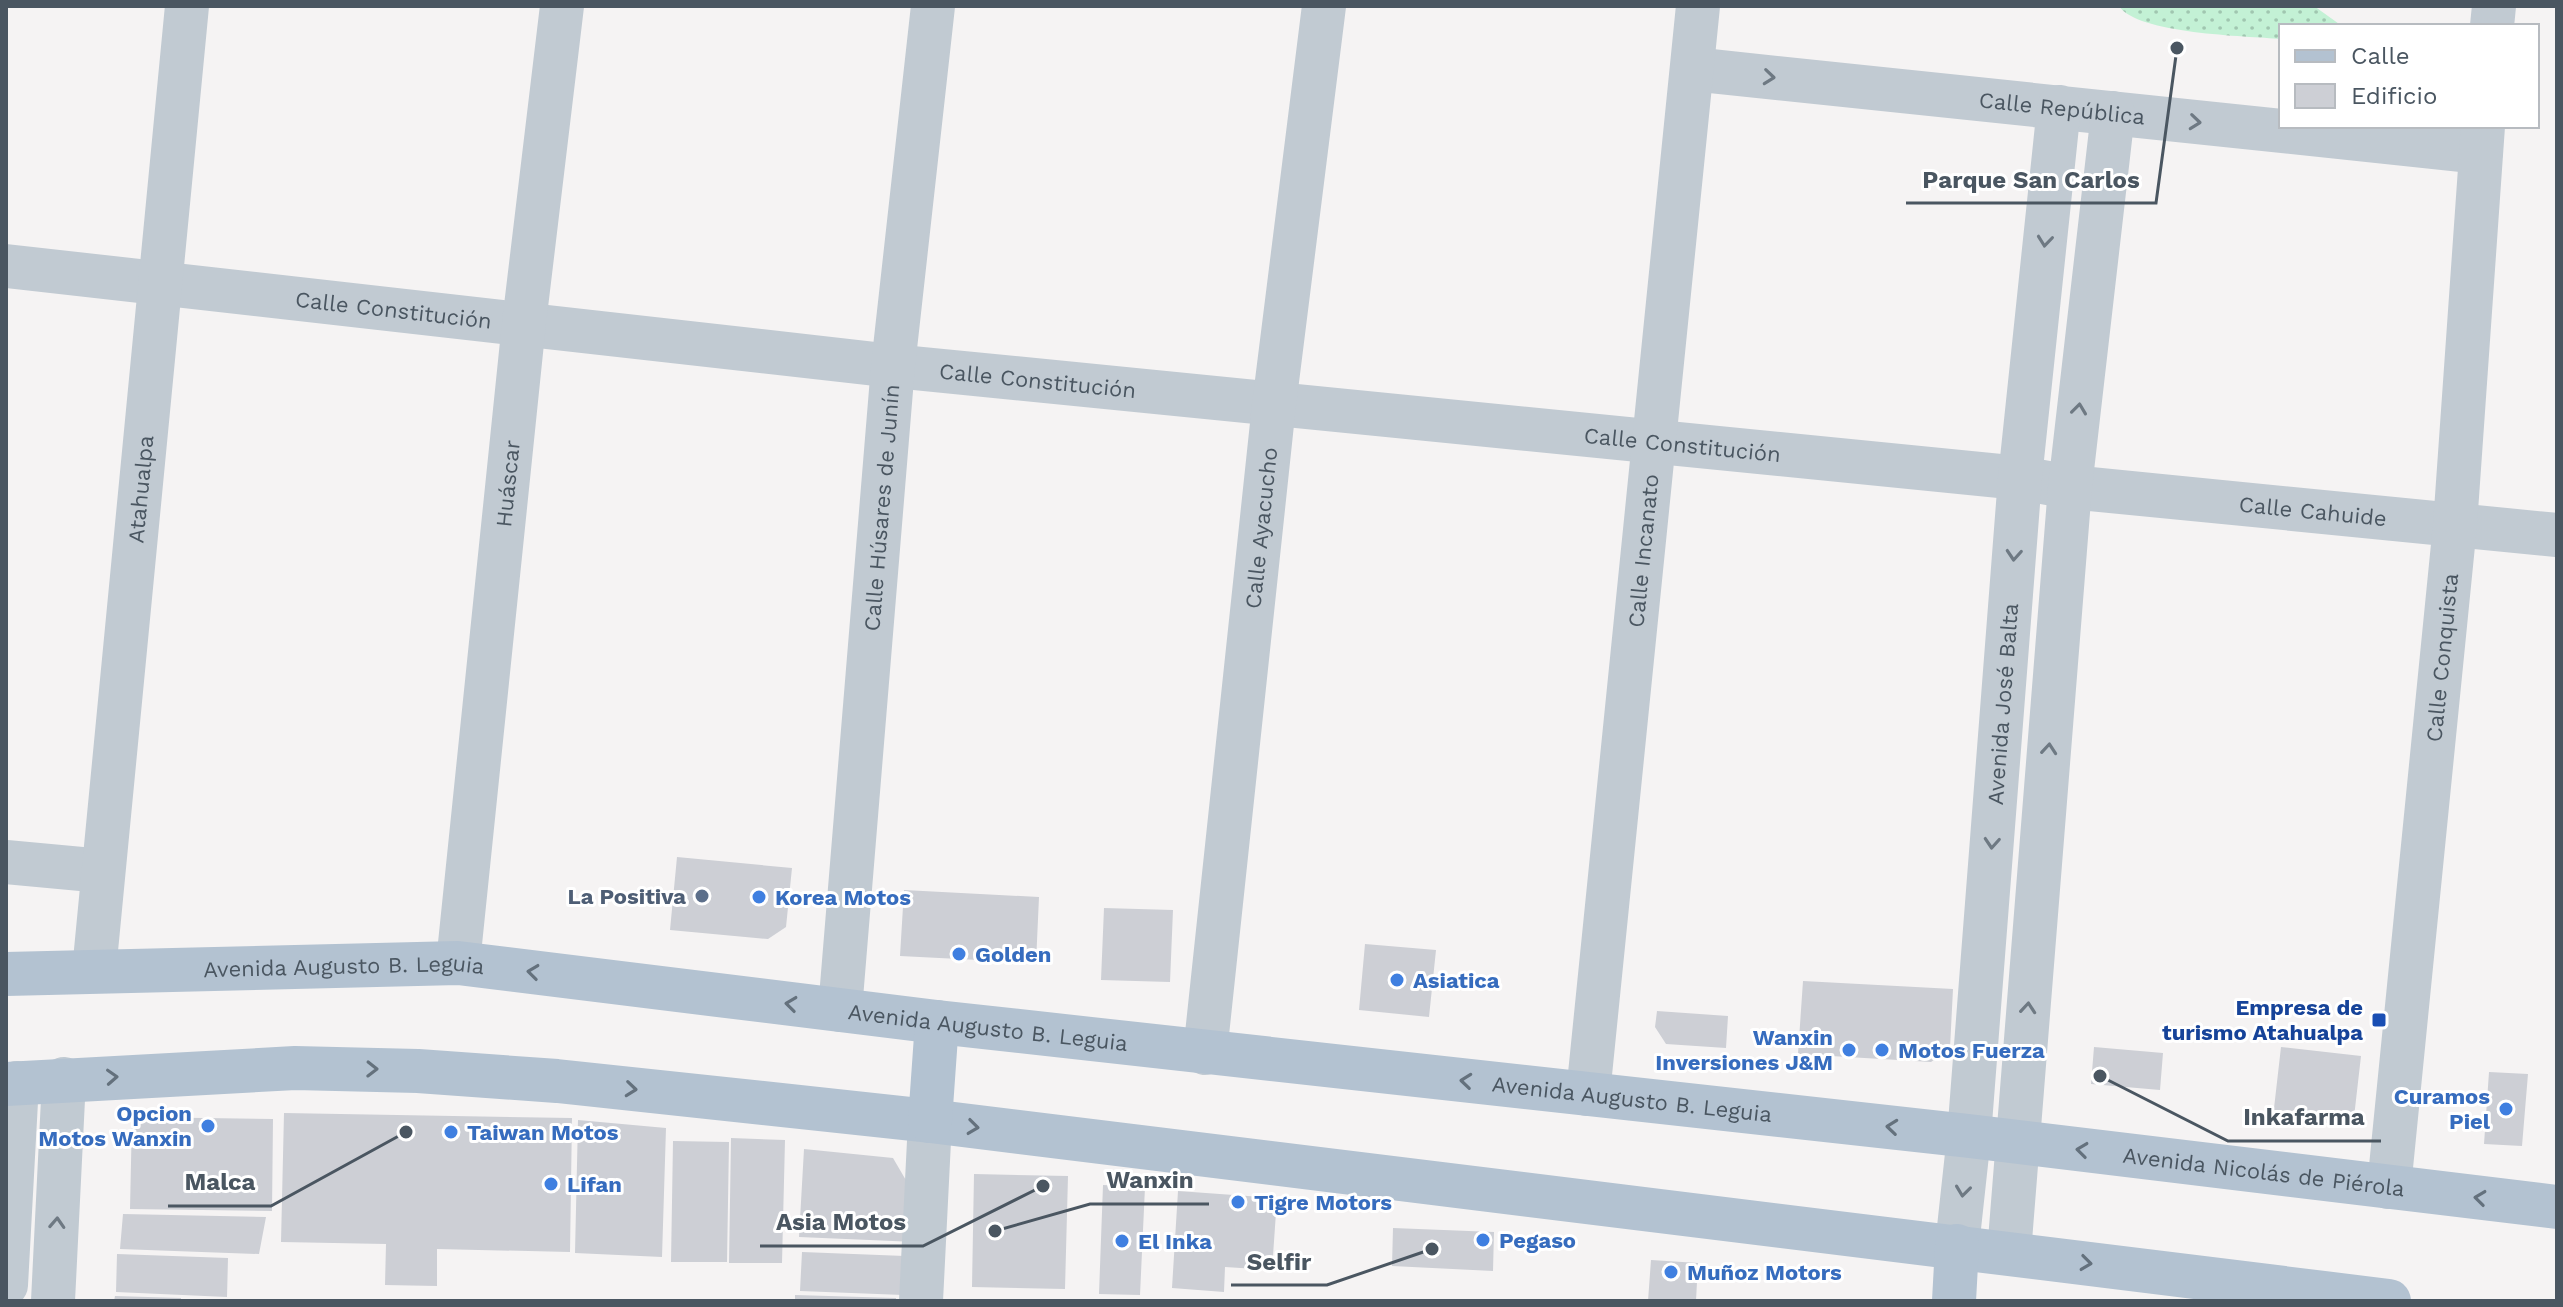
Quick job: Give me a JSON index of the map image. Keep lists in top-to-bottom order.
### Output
{
  "streets": {
    "main road": ["Avenida José Balta", "Avenida Augusto B. Leguia", "Avenida Nicolás de Piérola"],
    "street": [
      "Calle República",
      "Calle Constitución",
      "Huáscar",
      "Atahualpa",
      "Calle Húsares de Junín",
      "Calle Cahuide",
      "Calle Ayacucho",
      "Calle Incanato",
      "Calle Conquista"
    ]
  },
  "crossings": [
    ["Calle República", "Calle Incanato"],
    ["Calle República", "Calle Conquista"],
    ["Calle República", "Avenida José Balta"],
    ["Calle Constitución", "Huáscar"],
    ["Calle Constitución", "Atahualpa"],
    ["Calle Constitución", "Calle Húsares de Junín"],
    ["Calle Constitución", "Calle Cahuide"],
    ["Calle Constitución", "Calle Ayacucho"],
    ["Calle Constitución", "Calle Incanato"],
    ["Calle Constitución", "Avenida José Balta"],
    ["Huáscar", "Avenida Augusto B. Leguia"],
    ["Atahualpa", "Avenida Augusto B. Leguia"],
    ["Calle Húsares de Junín", "Avenida Augusto B. Leguia"],
    ["Calle Cahuide", "Calle Conquista"],
    ["Calle Ayacucho", "Avenida Augusto B. Leguia"],
    ["Calle Incanato", "Avenida Augusto B. Leguia"],
    ["Calle Conquista", "Avenida Nicolás de Piérola"],
    ["Avenida José Balta", "Avenida Augusto B. Leguia"],
    ["Avenida José Balta", "Avenida Nicolás de Piérola"],
    ["Avenida Augusto B. Leguia", "Avenida Nicolás de Piérola"]
  ],
  "one_way": ["Calle República"],
  "places": {
    "other": [
      "Parque San Carlos",
      "La Positiva",
      "Korea Motos",
      "Golden",
      "Asiatica",
      "Wanxin Inversiones J&M",
      "Motos Fuerza",
      "Inkafarma",
      "Curamos Piel",
      "Opcion Motos Wanxin",
      "Malca",
      "Taiwan Motos",
      "Lifan",
      "Asia Motos",
      "Tigre Motors",
      "Wanxin",
      "Pegaso",
      "El Inka",
      "Selfir",
      "Muñoz Motors"
    ],
    "transit": ["Empresa de turismo Atahualpa"]
  },
  "legend": ["Calle", "Edificio"]
}
